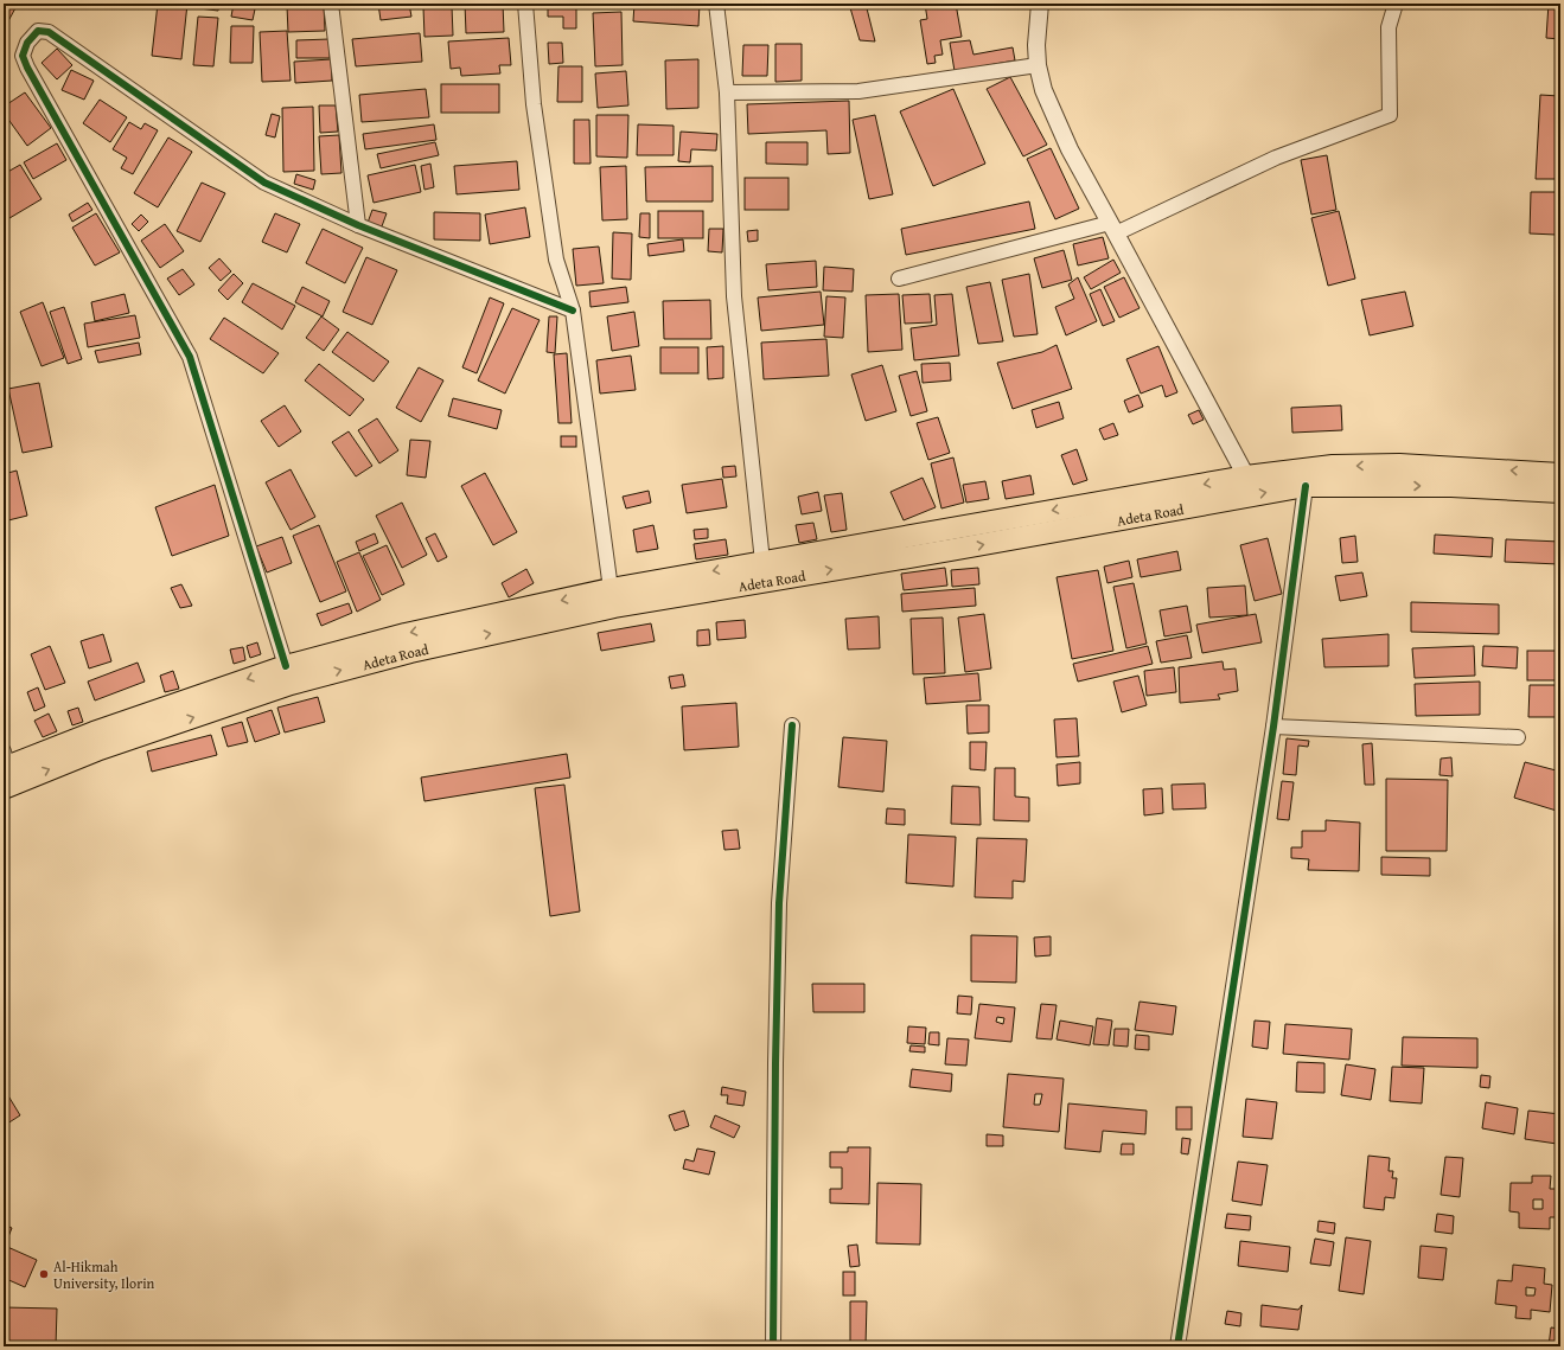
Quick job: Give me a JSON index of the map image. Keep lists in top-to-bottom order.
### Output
{
  "streets": {
    "main road": ["Adeta Road"]
  },
  "places": ["Al-Hikmah University, Ilorin"]
}
